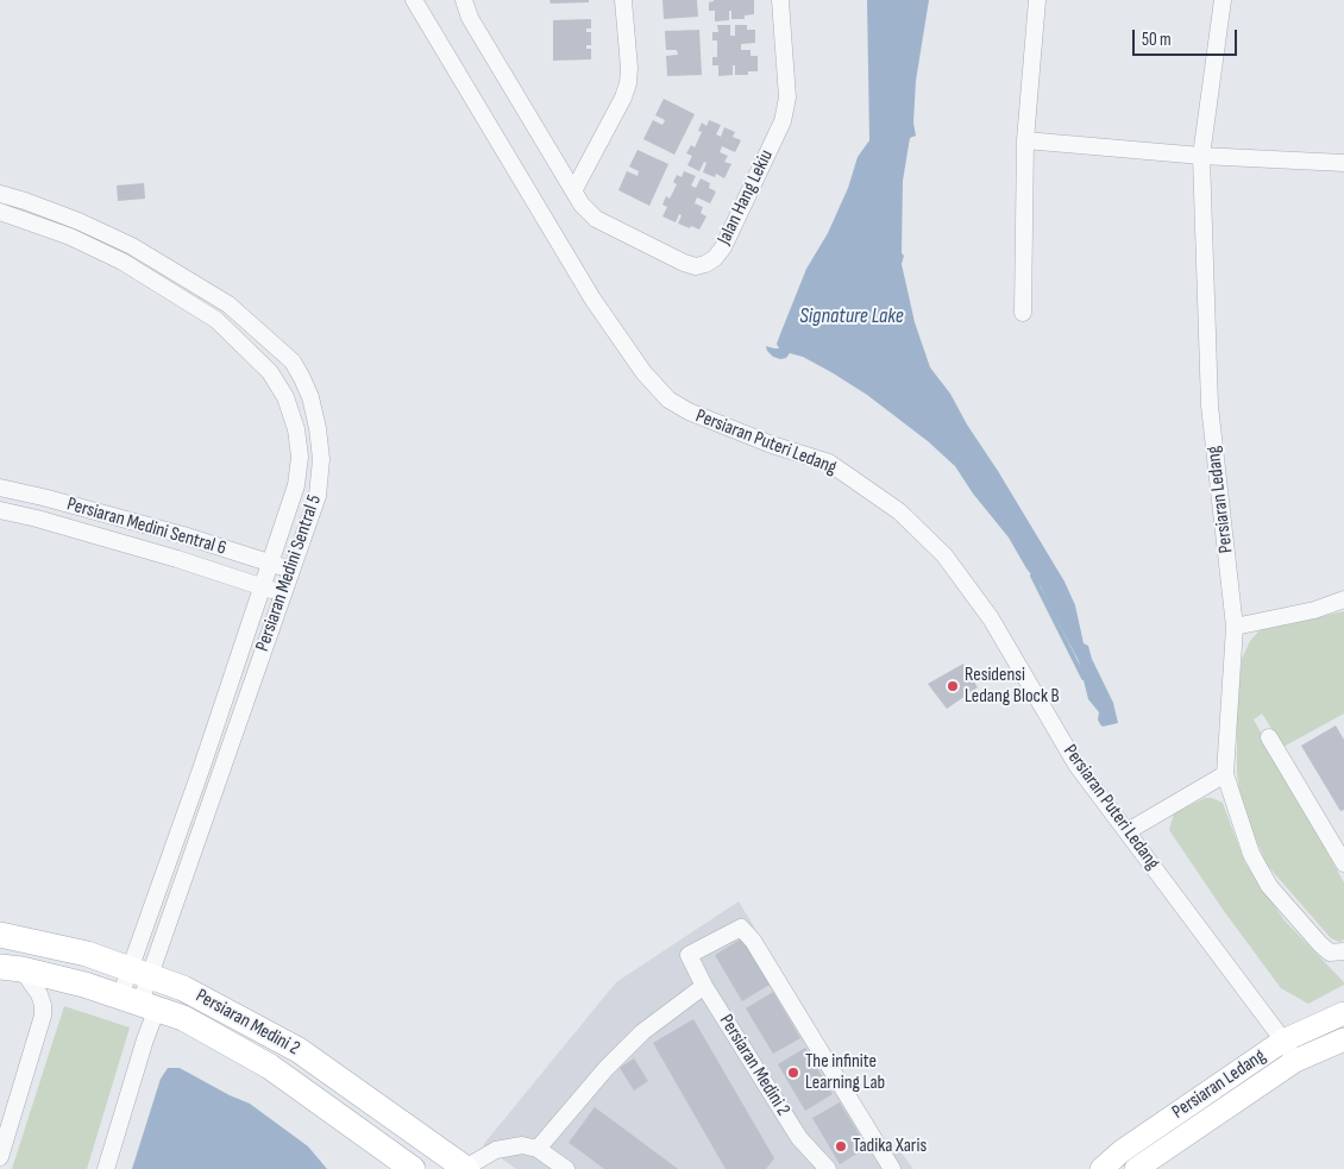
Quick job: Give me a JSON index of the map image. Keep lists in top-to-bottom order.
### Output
{
  "streets": {
    "main road": ["Persiaran Medini 2"],
    "street": [
      "Jalan Hang Lekiu",
      "Persiaran Puteri Ledang",
      "Persiaran Ledang",
      "Persiaran Medini Sentral 6",
      "Persiaran Medini Sentral 5"
    ]
  },
  "crossings": [
    ["Persiaran Puteri Ledang", "Persiaran Ledang"],
    ["Persiaran Medini Sentral 6", "Persiaran Medini Sentral 5"],
    ["Persiaran Medini Sentral 5", "Persiaran Medini 2"]
  ],
  "water": ["Signature Lake"],
  "places": ["Residensi Ledang Block B", "The infinite Learning Lab", "Tadika Xaris"],
  "scale_bar": "50 m"
}
